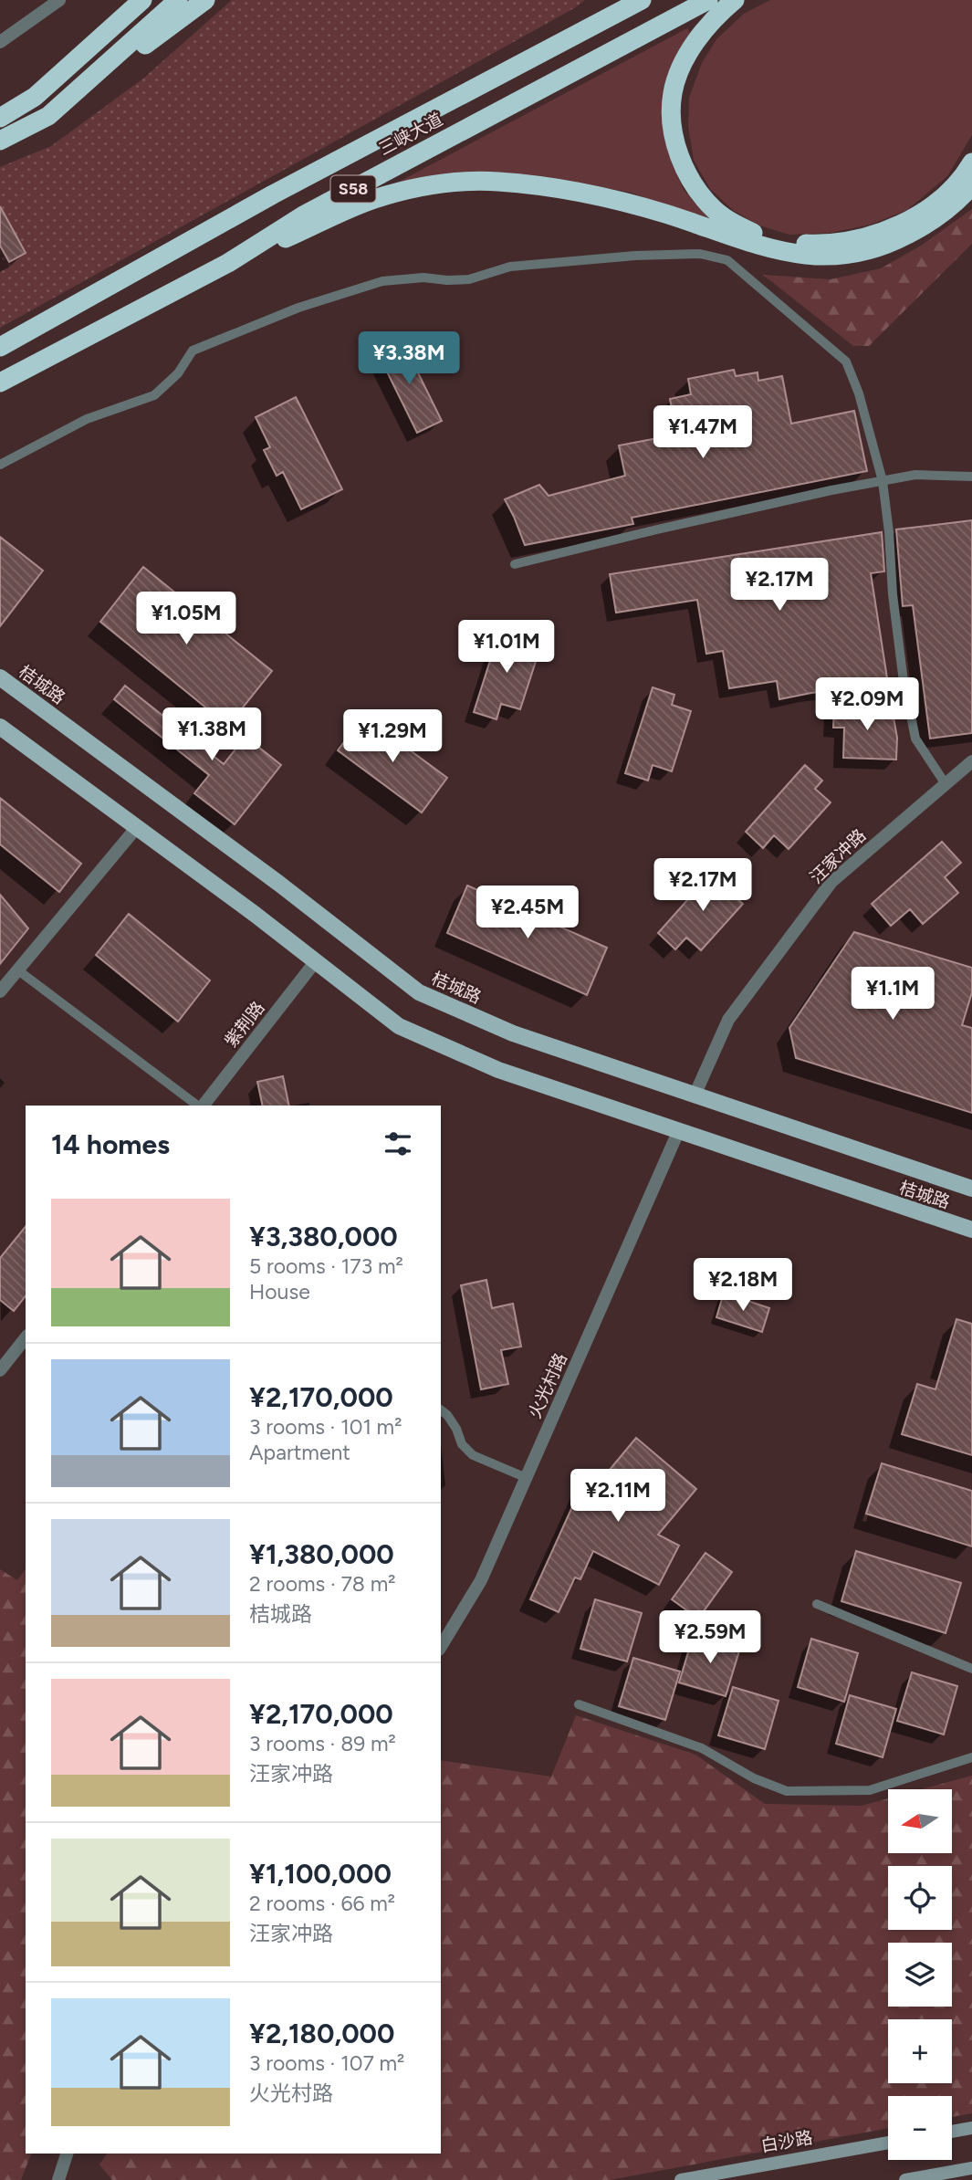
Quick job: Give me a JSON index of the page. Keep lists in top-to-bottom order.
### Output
{
  "streets": {
    "highway": ["三峡大道", "S58"],
    "main road": ["桔城路", "白沙路"],
    "street": ["汪家冲路", "紫荆路", "火光村路"]
  },
  "crossings": [
    ["桔城路", "汪家冲路"],
    ["桔城路", "紫荆路"],
    ["桔城路", "火光村路"]
  ],
  "north": "left",
  "page": {
    "price": [
      "¥3.38M",
      "¥1.47M",
      "¥2.17M",
      "¥1.05M",
      "¥1.01M",
      "¥2.09M",
      "¥1.38M",
      "¥1.29M",
      "¥2.17M",
      "¥2.45M",
      "¥1.1M",
      "¥2.18M",
      "¥2.11M",
      "¥2.59M"
    ],
    "heading": "14 homes",
    "list": [
      {
        "name": "¥3,380,000",
        "note": "5 rooms · 173 m² · House"
      },
      {
        "name": "¥2,170,000",
        "note": "3 rooms · 101 m² · Apartment"
      },
      {
        "name": "¥1,380,000",
        "note": "2 rooms · 78 m² · 桔城路"
      },
      {
        "name": "¥2,170,000",
        "note": "3 rooms · 89 m² · 汪家冲路"
      },
      {
        "name": "¥1,100,000",
        "note": "2 rooms · 66 m² · 汪家冲路"
      },
      {
        "name": "¥2,180,000",
        "note": "3 rooms · 107 m² · 火光村路"
      }
    ],
    "map_buttons": ["+", "−"]
  }
}
